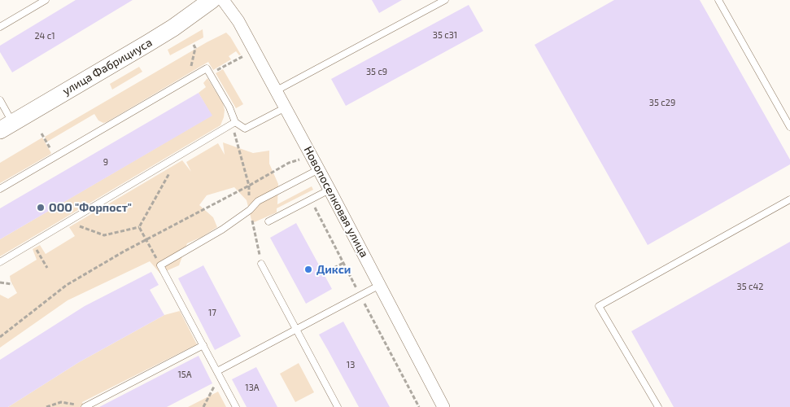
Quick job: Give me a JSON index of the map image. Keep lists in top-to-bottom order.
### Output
{
  "streets": {
    "main road": ["улица Фабрициуса"],
    "street": ["Новопоселковая улица"]
  },
  "places": ["ООО \"Форпост\"", "Дикси"],
  "house_numbers": [
    "35 с31",
    "24 с1",
    "35 с9",
    "35 с29",
    "9",
    "35 с42",
    "17",
    "13",
    "15А",
    "13А"
  ]
}
